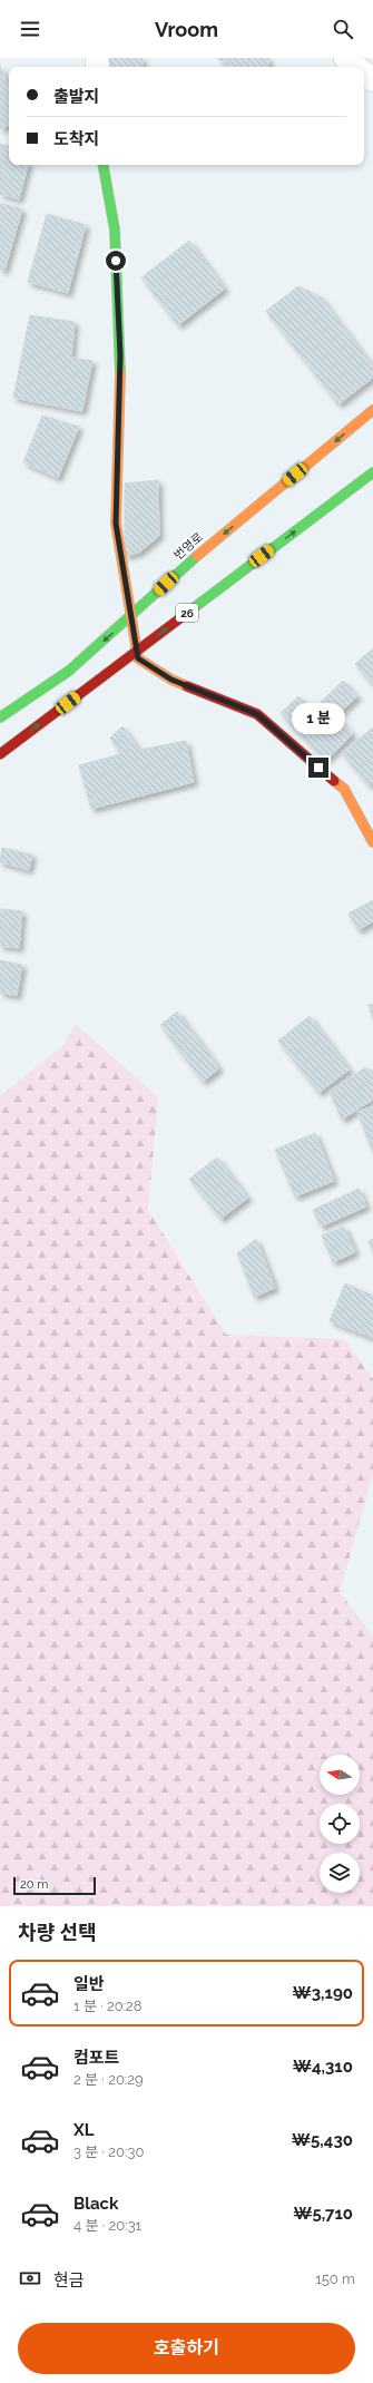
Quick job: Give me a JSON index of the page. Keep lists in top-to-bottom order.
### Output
{
  "streets": {
    "main road": ["번영로", "26"]
  },
  "scale_bar": "20 m",
  "north": "left",
  "page": {
    "header": "Vroom",
    "banner": ["출발지", "도착지"],
    "bubble": "1 분",
    "scale": "20 m",
    "heading": "차량 선택",
    "list": [
      {
        "name": "일반",
        "note": "1 분 · 20:28",
        "value": "₩3,190"
      },
      {
        "name": "컴포트",
        "note": "2 분 · 20:29",
        "value": "₩4,310"
      },
      {
        "name": "XL",
        "note": "3 분 · 20:30",
        "value": "₩5,430"
      },
      {
        "name": "Black",
        "note": "4 분 · 20:31",
        "value": "₩5,710"
      }
    ],
    "pay": ["현금", "150 m"],
    "buttons": "호출하기"
  }
}
